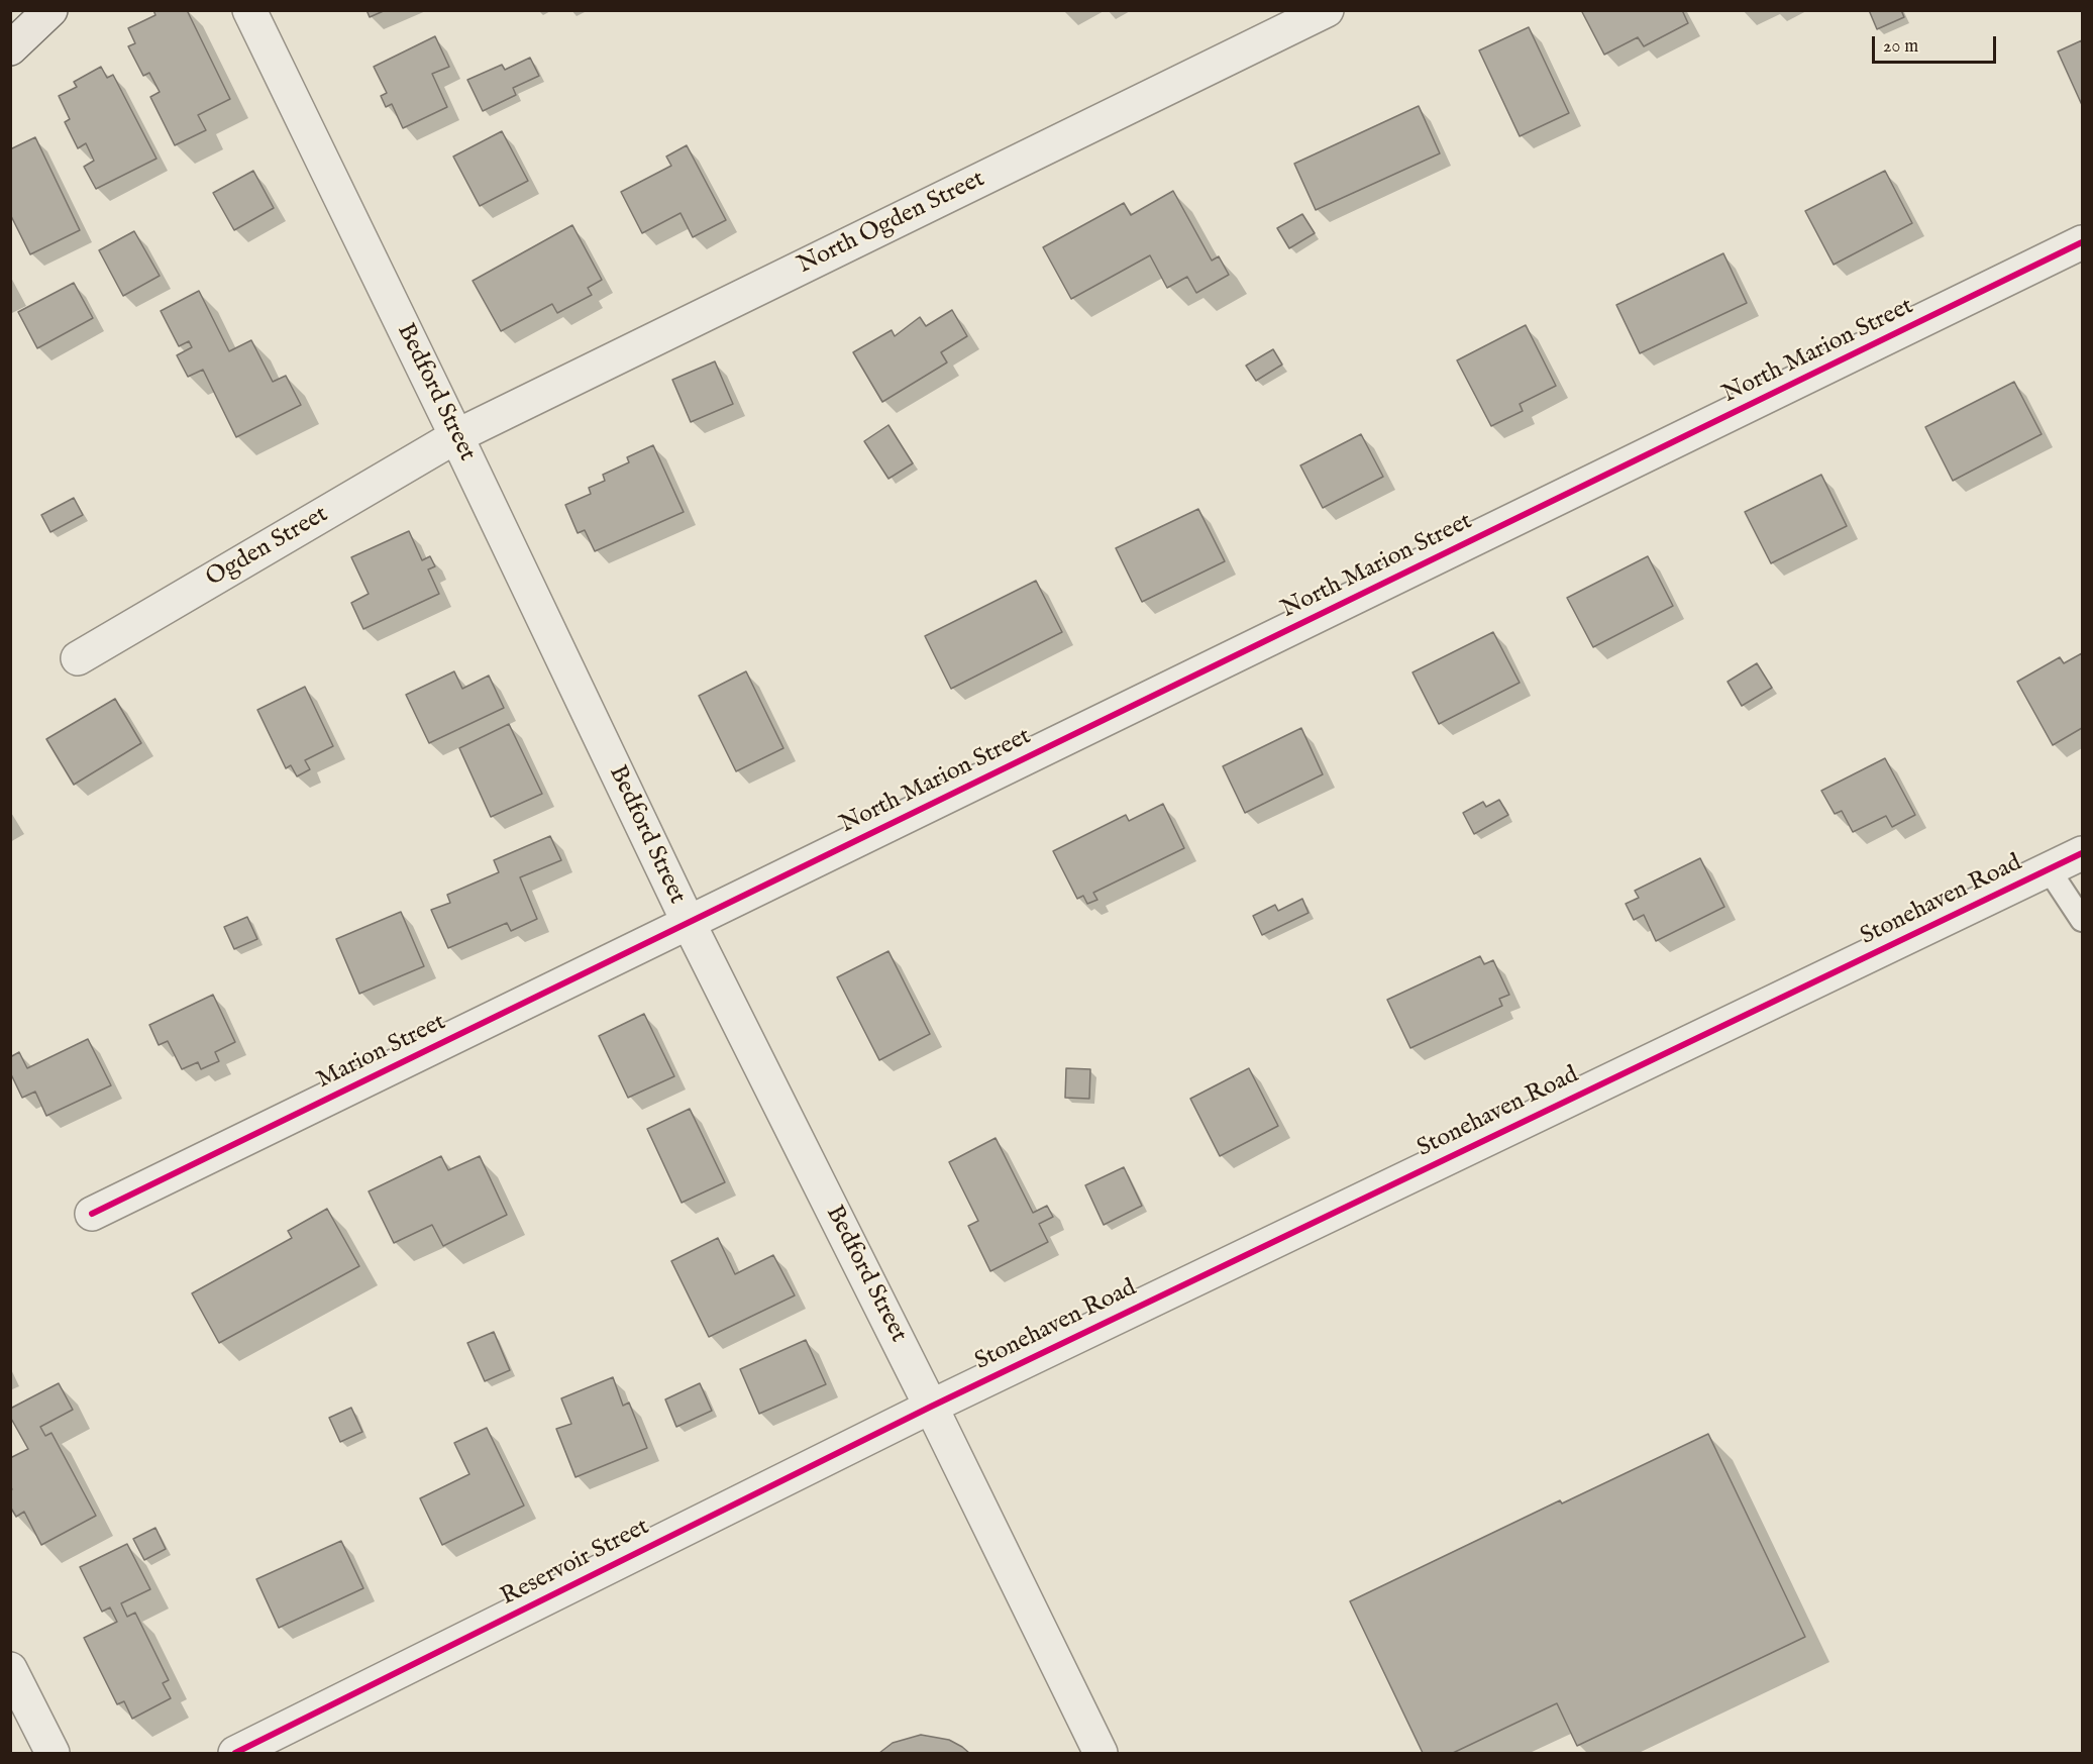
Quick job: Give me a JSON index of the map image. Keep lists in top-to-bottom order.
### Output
{
  "streets": {
    "street": [
      "North Ogden Street",
      "North Marion Street",
      "Bedford Street",
      "Ogden Street",
      "Stonehaven Road",
      "Marion Street",
      "Reservoir Street"
    ]
  },
  "crossings": [
    ["North Ogden Street", "Bedford Street"],
    ["North Ogden Street", "Ogden Street"],
    ["North Marion Street", "Bedford Street"],
    ["North Marion Street", "Marion Street"],
    ["Bedford Street", "Ogden Street"],
    ["Bedford Street", "Stonehaven Road"],
    ["Bedford Street", "Marion Street"],
    ["Bedford Street", "Reservoir Street"],
    ["Stonehaven Road", "Reservoir Street"]
  ],
  "scale_bar": "20 m"
}
